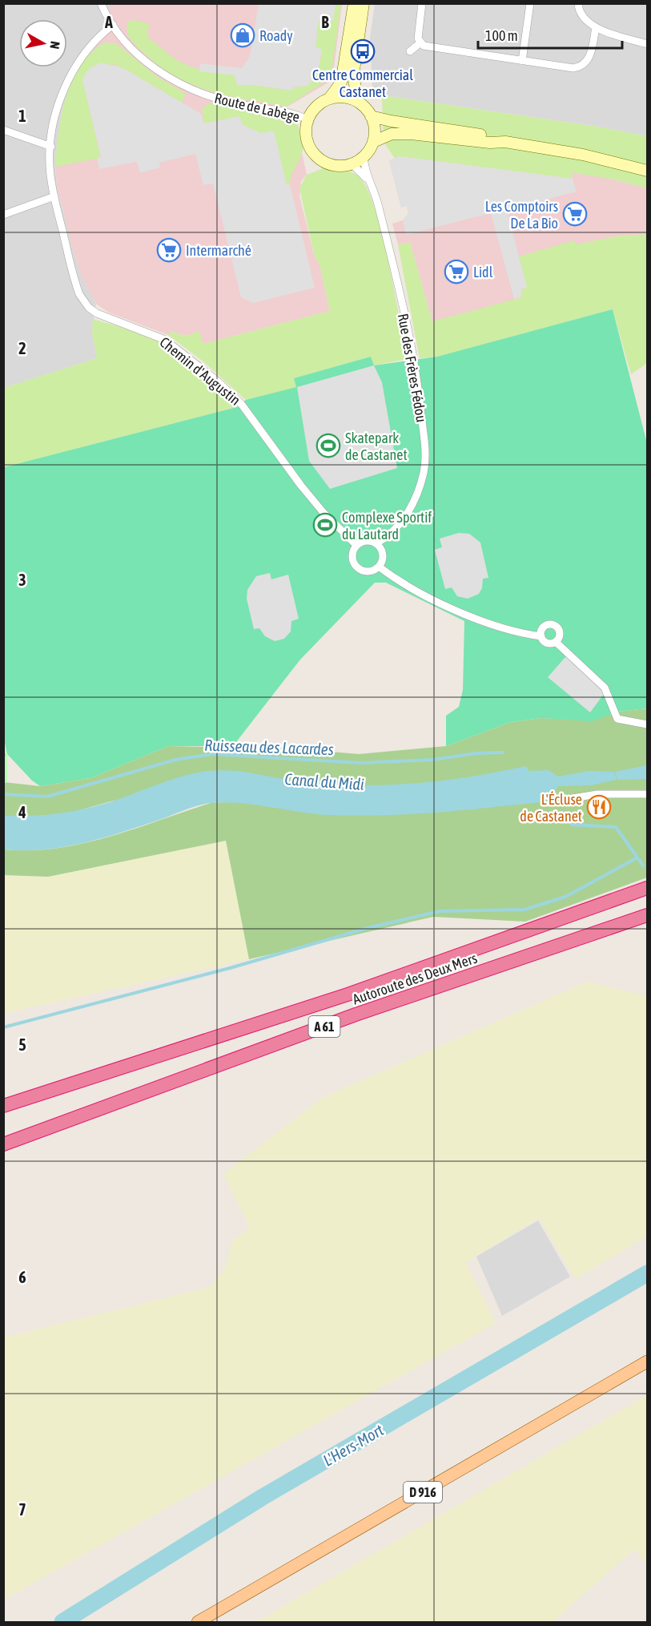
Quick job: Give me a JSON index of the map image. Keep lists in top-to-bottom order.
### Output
{
  "streets": {
    "highway": ["Autoroute des Deux Mers", "A 61"],
    "main road": ["D 916"],
    "street": ["Route de Labège", "Rue des Frères Fédou", "Chemin d'Augustin"]
  },
  "crossings": [
    ["Route de Labège", "Rue des Frères Fédou"],
    ["Route de Labège", "Chemin d'Augustin"],
    ["Rue des Frères Fédou", "Chemin d'Augustin"]
  ],
  "water": ["Ruisseau des Lacardes", "Canal du Midi", "L'Hers-Mort"],
  "places": {
    "shop": ["Roady"],
    "bus stop": ["Centre Commercial Castanet"],
    "supermarket": ["Les Comptoirs De La Bio", "Intermarché", "Lidl"],
    "sports": ["Skatepark de Castanet", "Complexe Sportif du Lautard"],
    "restaurant": ["L'Écluse de Castanet"]
  },
  "scale_bar": "100 m",
  "north": "right",
  "grid": {
    "columns": ["A", "B"],
    "rows": [
      "1",
      "2",
      "3",
      "4",
      "5",
      "6",
      "7"
    ]
  }
}
